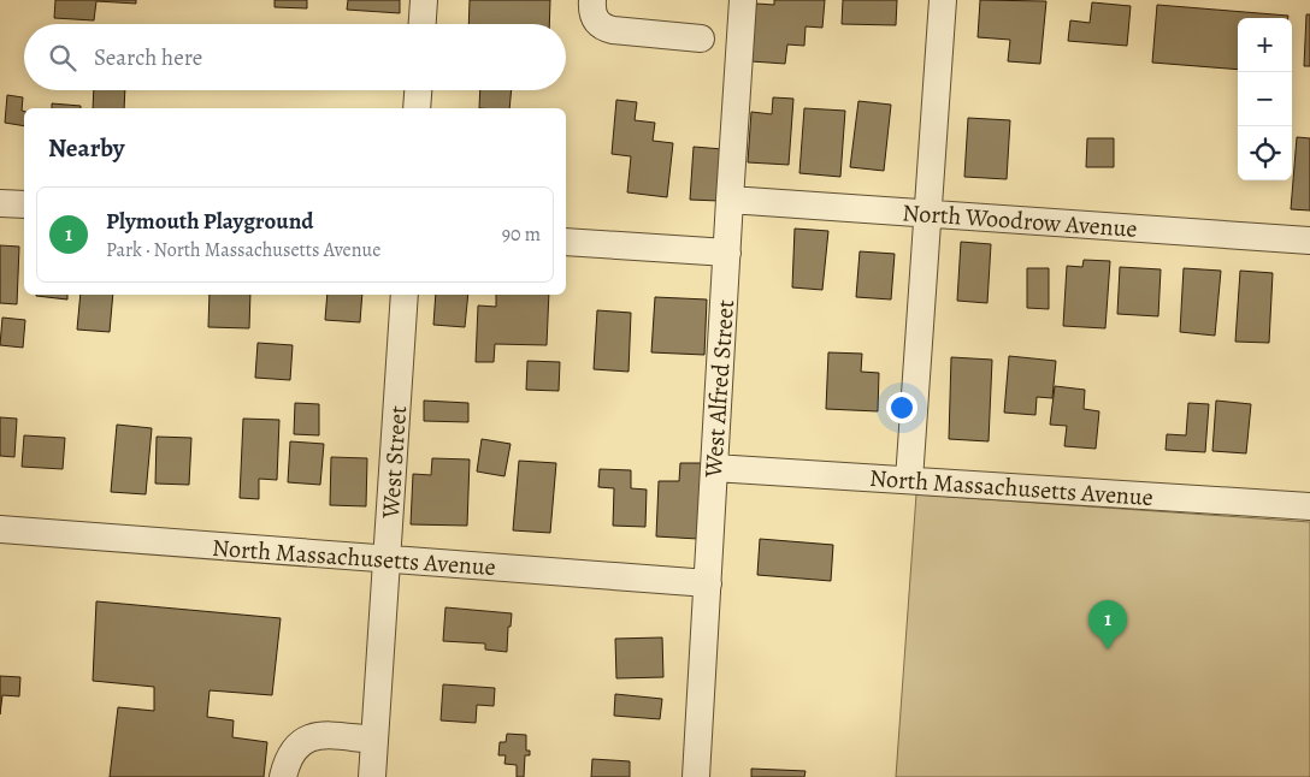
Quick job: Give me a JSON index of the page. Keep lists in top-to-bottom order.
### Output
{
  "streets": {
    "street": [
      "North Woodrow Avenue",
      "West Alfred Street",
      "West Street",
      "North Massachusetts Avenue"
    ]
  },
  "crossings": [
    ["North Woodrow Avenue", "West Alfred Street"],
    ["West Alfred Street", "North Massachusetts Avenue"],
    ["West Street", "North Massachusetts Avenue"]
  ],
  "page": {
    "map_buttons": ["+", "−"],
    "search": "Search here",
    "heading": "Nearby",
    "list": [
      {
        "mark": "1",
        "name": "Plymouth Playground",
        "note": "Park · North Massachusetts Avenue",
        "value": "90 m"
      }
    ],
    "pins": "1"
  }
}
